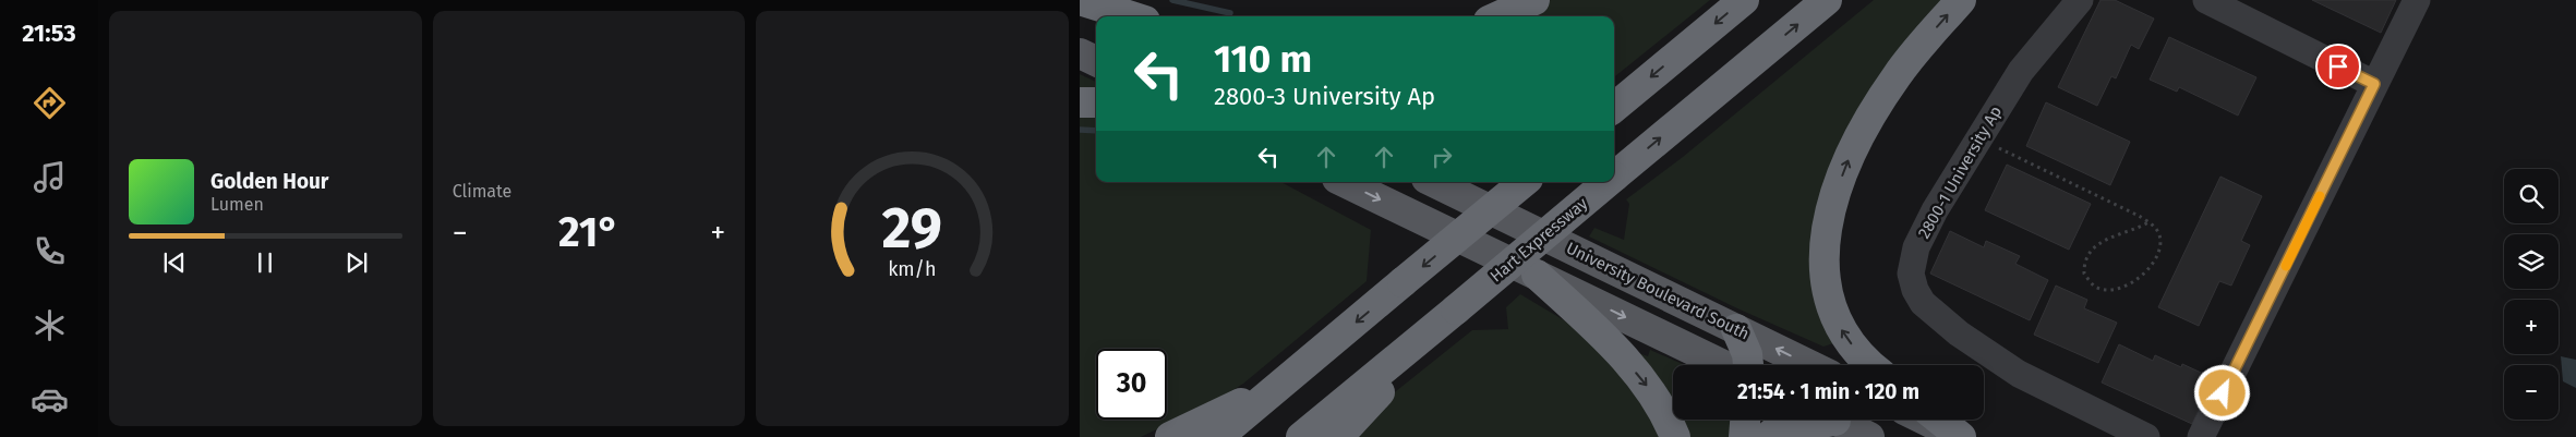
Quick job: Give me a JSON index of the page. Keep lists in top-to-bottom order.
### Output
{
  "streets": {
    "highway": ["Hart Expressway"],
    "main road": ["University Boulevard South"],
    "street": ["2800-1 University Ap"]
  },
  "page": {
    "tabs": "21:53",
    "tile": "Climate",
    "turn": ["110 m", "2800-3 University Ap"],
    "song": ["Golden Hour", "Lumen"],
    "map_buttons": ["+", "−"],
    "heat": ["−", "21°", "+"],
    "limit": "30",
    "trip": "21:54 · 1 min · 120 m",
    "gauge": ["29", "km/h"]
  }
}
